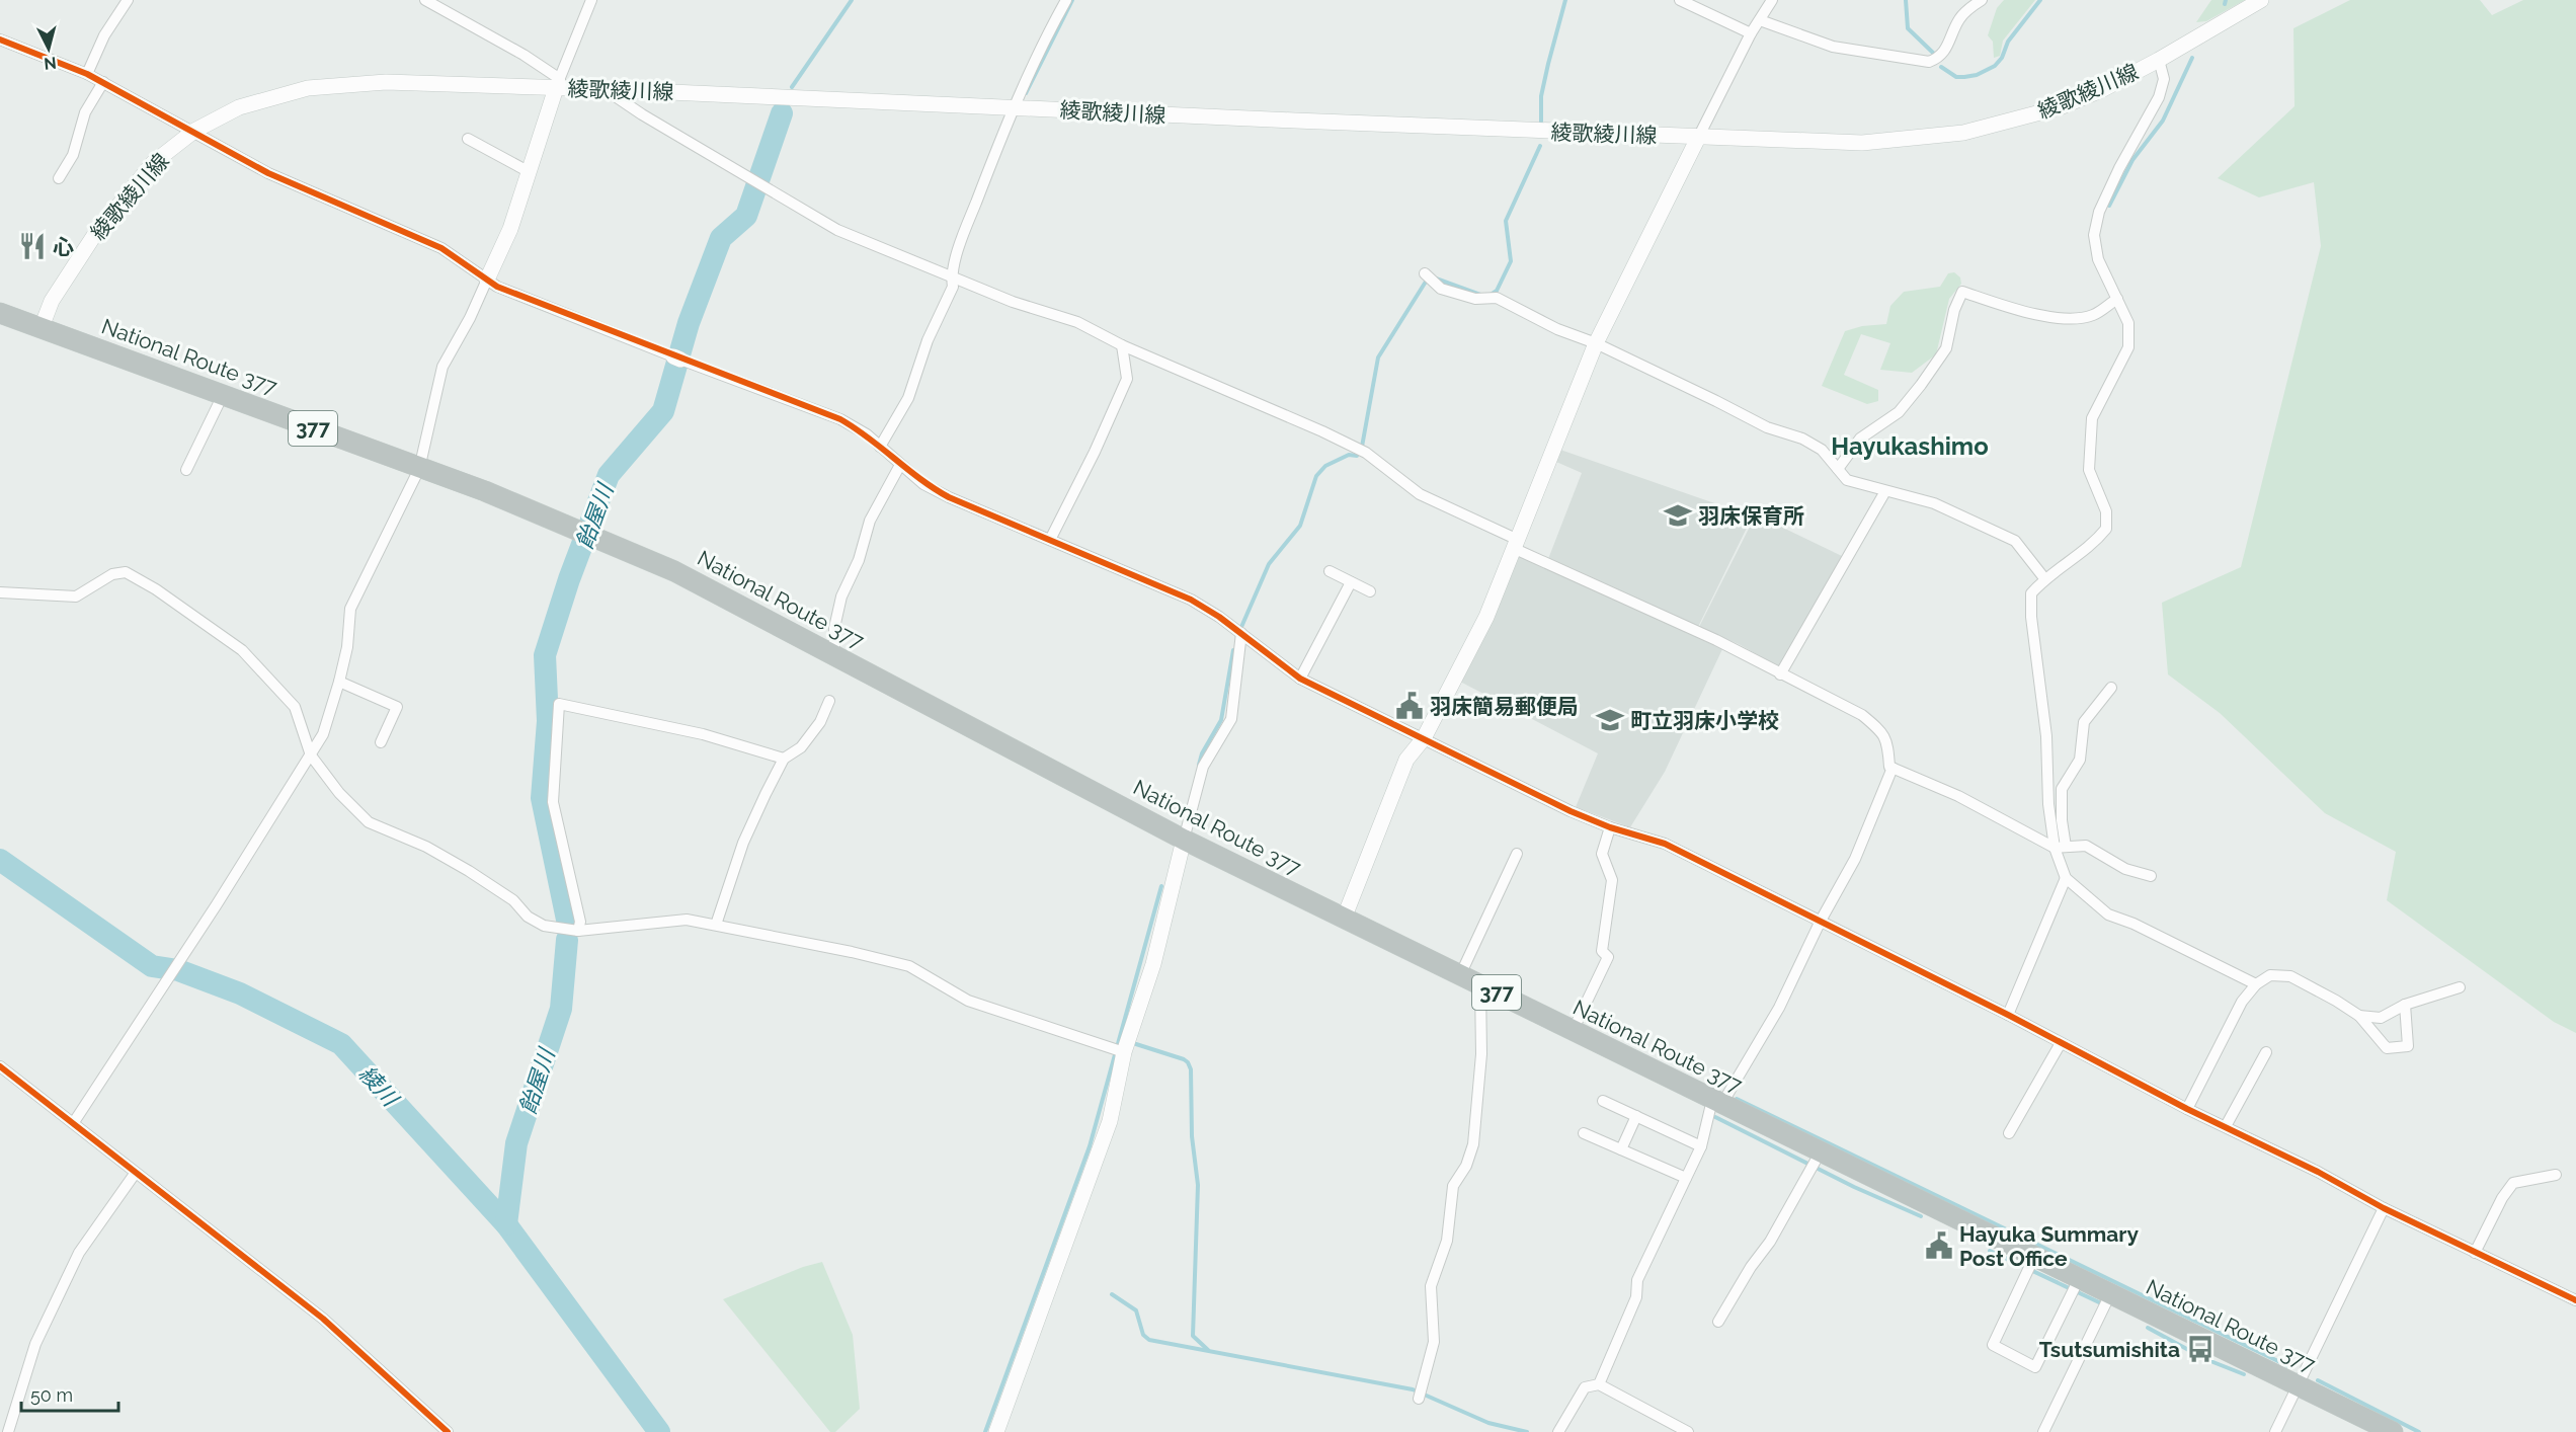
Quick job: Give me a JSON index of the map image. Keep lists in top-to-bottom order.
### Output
{
  "streets": {
    "highway": ["National Route 377", "377"],
    "main road": ["綾歌綾川線"]
  },
  "crossings": [
    ["綾歌綾川線", "National Route 377"]
  ],
  "districts": ["Hayukashimo"],
  "water": ["飴屋川", "綾川"],
  "places": {
    "restaurant": ["心"],
    "school or university": ["羽床保育所", "町立羽床小学校"],
    "public building": ["羽床簡易郵便局", "Hayuka Summary Post Office"],
    "bus stop": ["Tsutsumishita"]
  },
  "scale_bar": "50 m",
  "north": "bottom"
}
